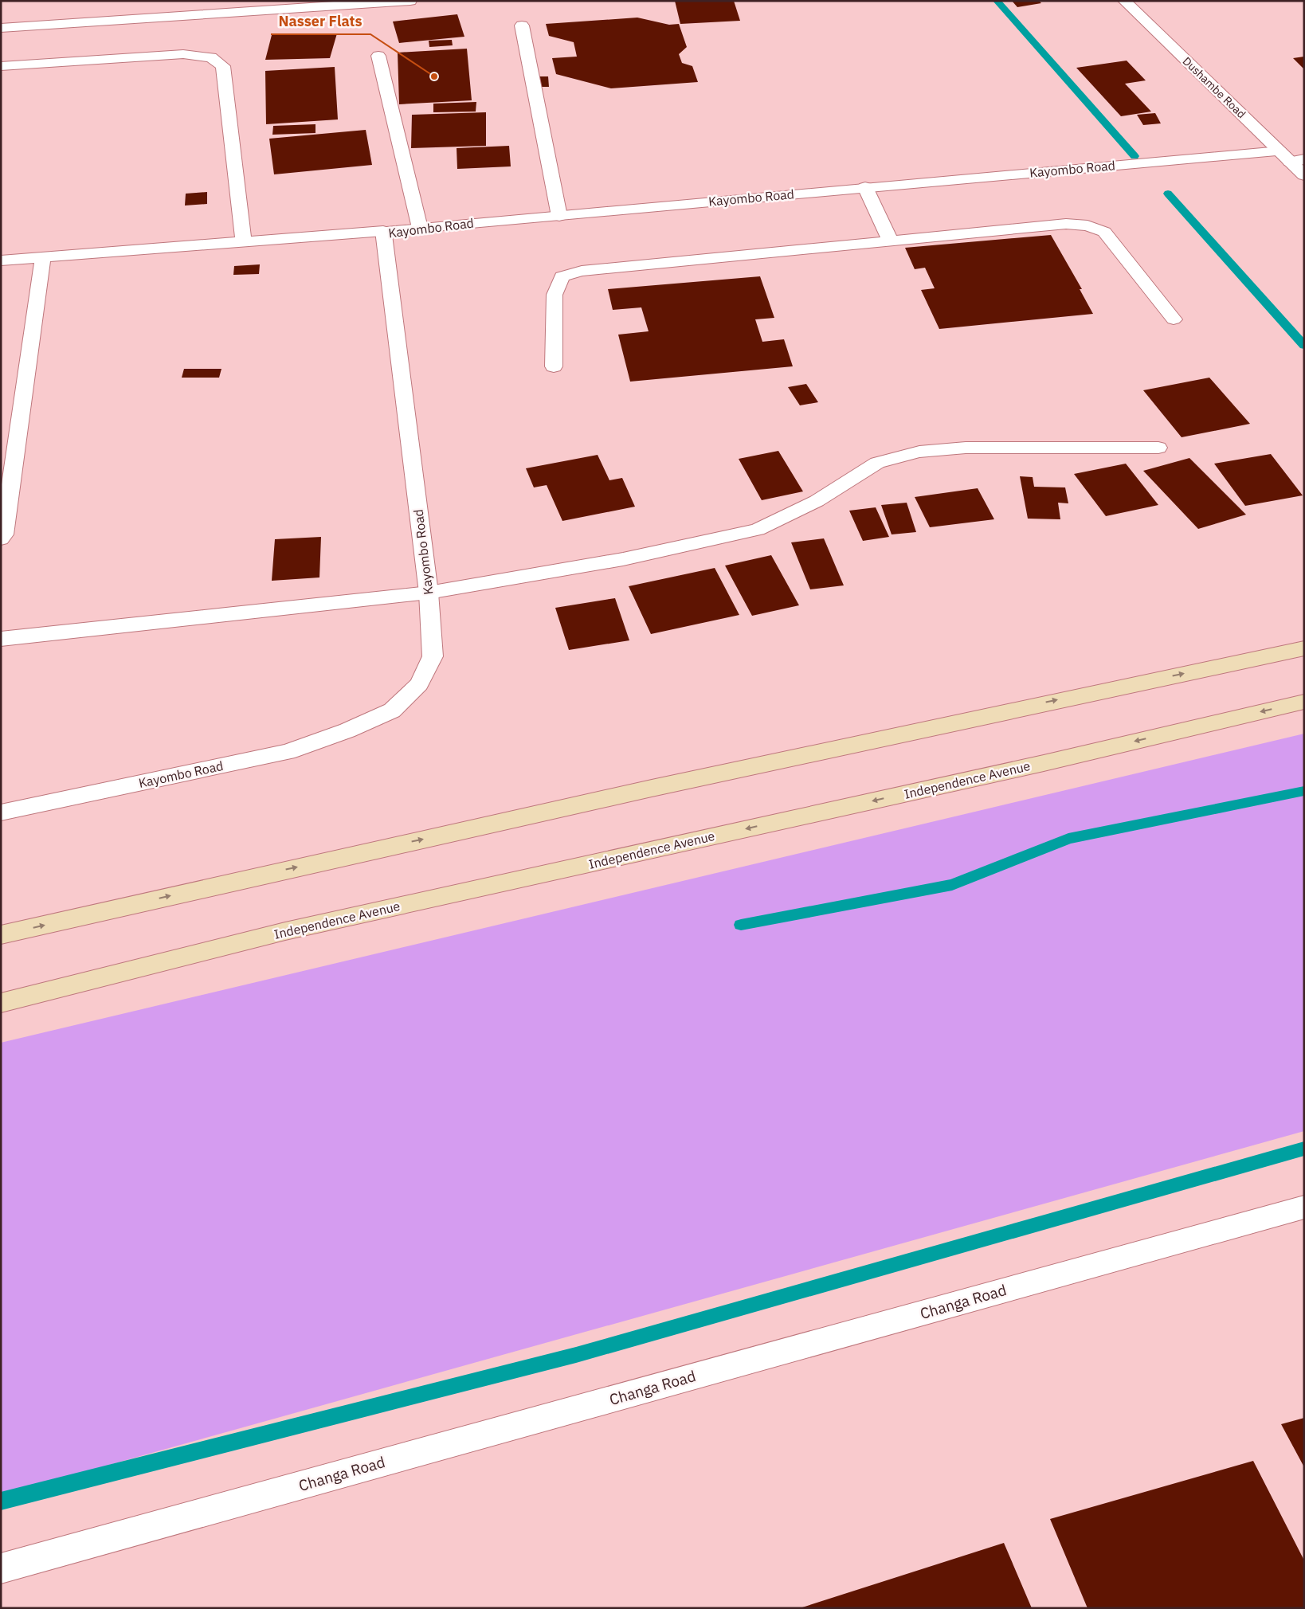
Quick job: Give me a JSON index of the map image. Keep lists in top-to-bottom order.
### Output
{
  "streets": {
    "main road": ["Independence Avenue"],
    "street": ["Dushambe Road", "Kayombo Road", "Changa Road"]
  },
  "crossings": [
    ["Dushambe Road", "Kayombo Road"]
  ],
  "places": ["Nasser Flats"]
}
